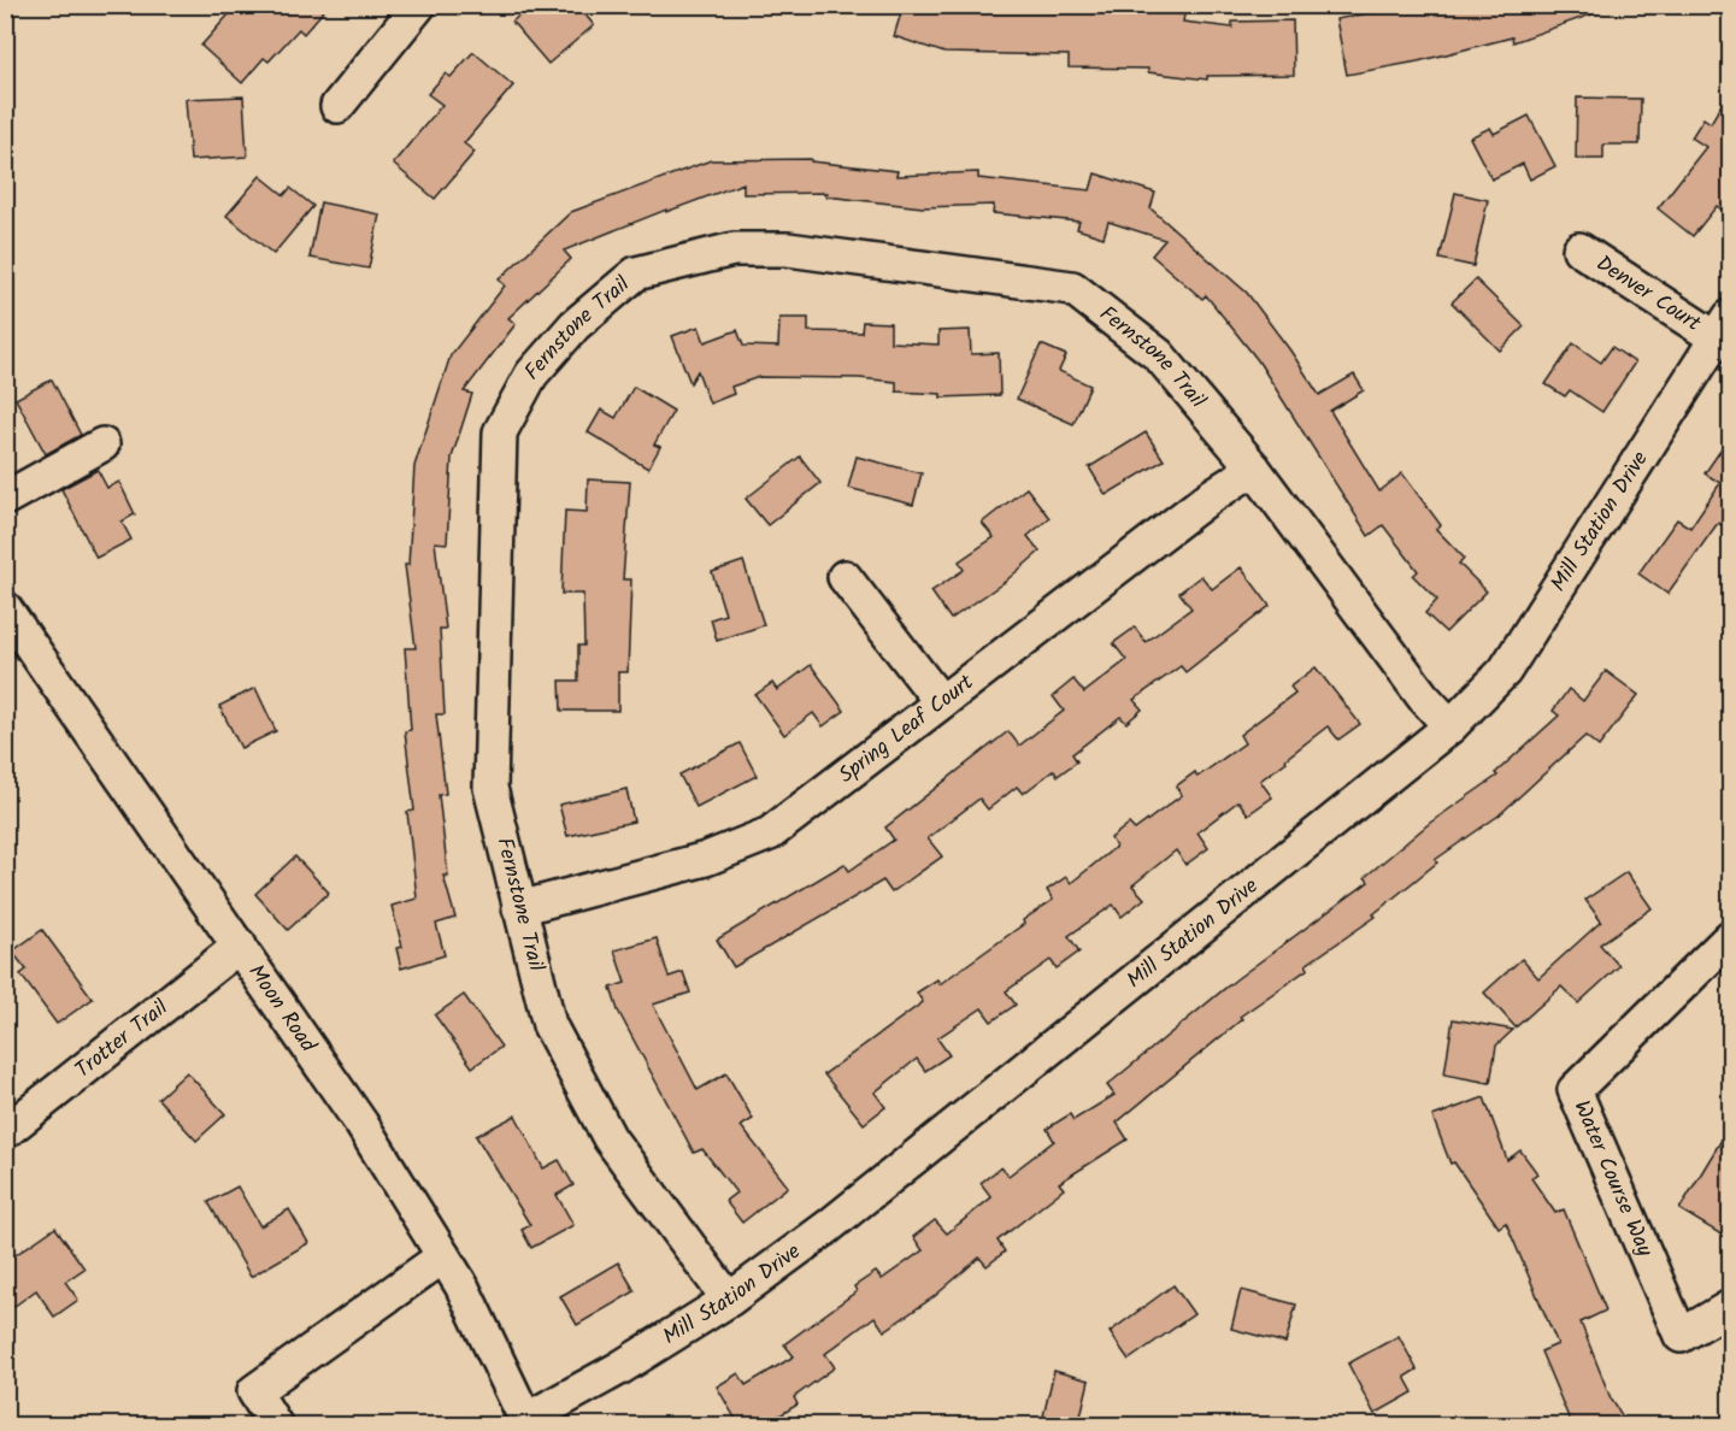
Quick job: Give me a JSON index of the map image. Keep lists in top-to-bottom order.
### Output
{
  "streets": {
    "street": [
      "Denver Court",
      "Fernstone Trail",
      "Mill Station Drive",
      "Spring Leaf Court",
      "Moon Road",
      "Trotter Trail",
      "Water Course Way"
    ]
  },
  "crossings": [
    ["Denver Court", "Mill Station Drive"],
    ["Fernstone Trail", "Mill Station Drive"],
    ["Fernstone Trail", "Spring Leaf Court"],
    ["Mill Station Drive", "Moon Road"],
    ["Moon Road", "Trotter Trail"]
  ]
}
